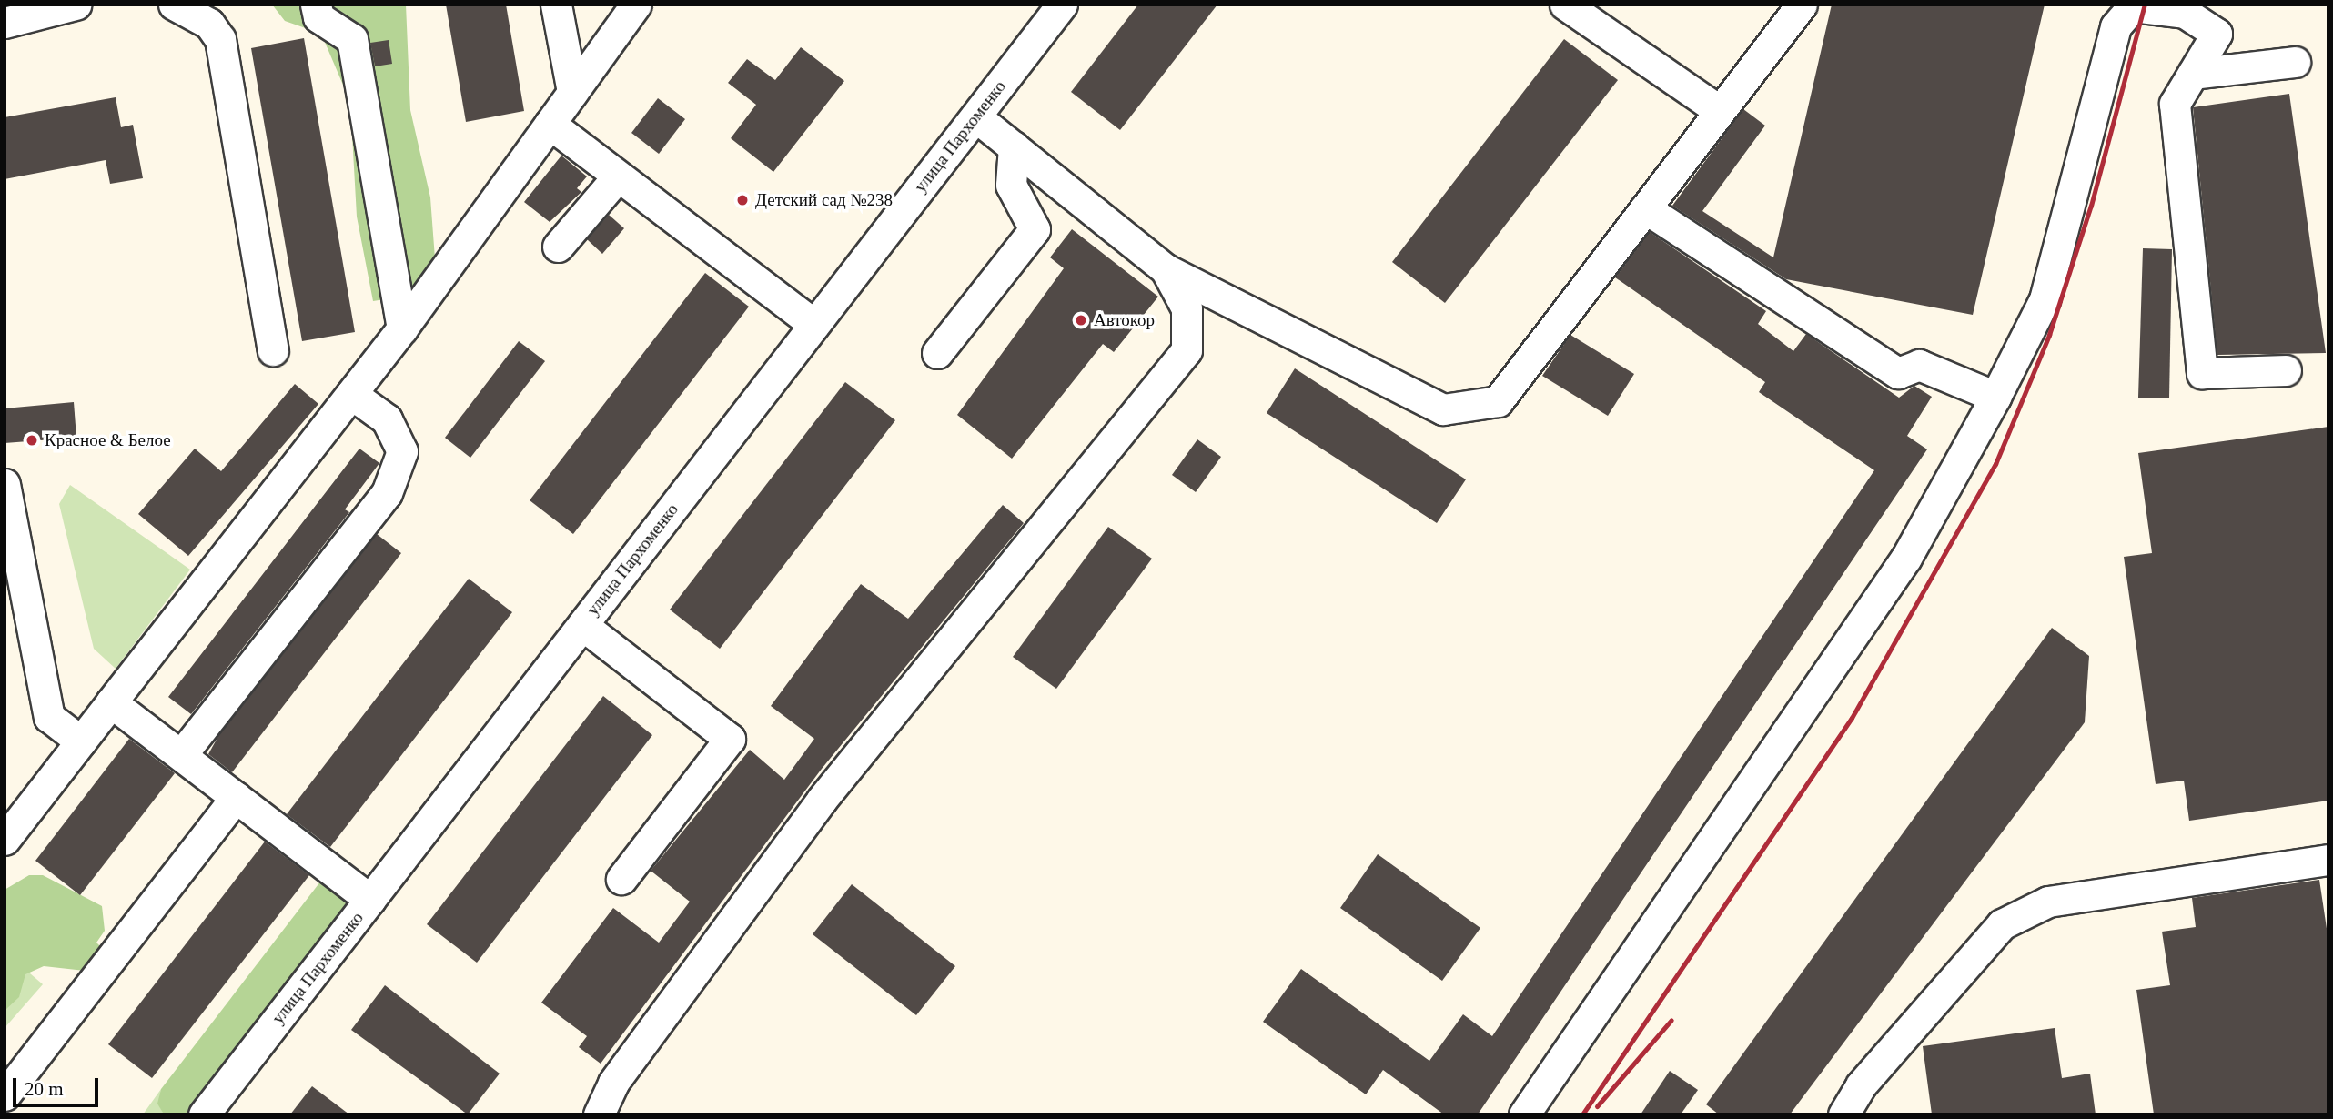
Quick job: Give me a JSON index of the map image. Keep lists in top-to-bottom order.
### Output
{
  "streets": {
    "street": ["улица Пархоменко"]
  },
  "places": ["Детский сад №238", "Автокор", "Красное & Белое"],
  "scale_bar": "20 m"
}
